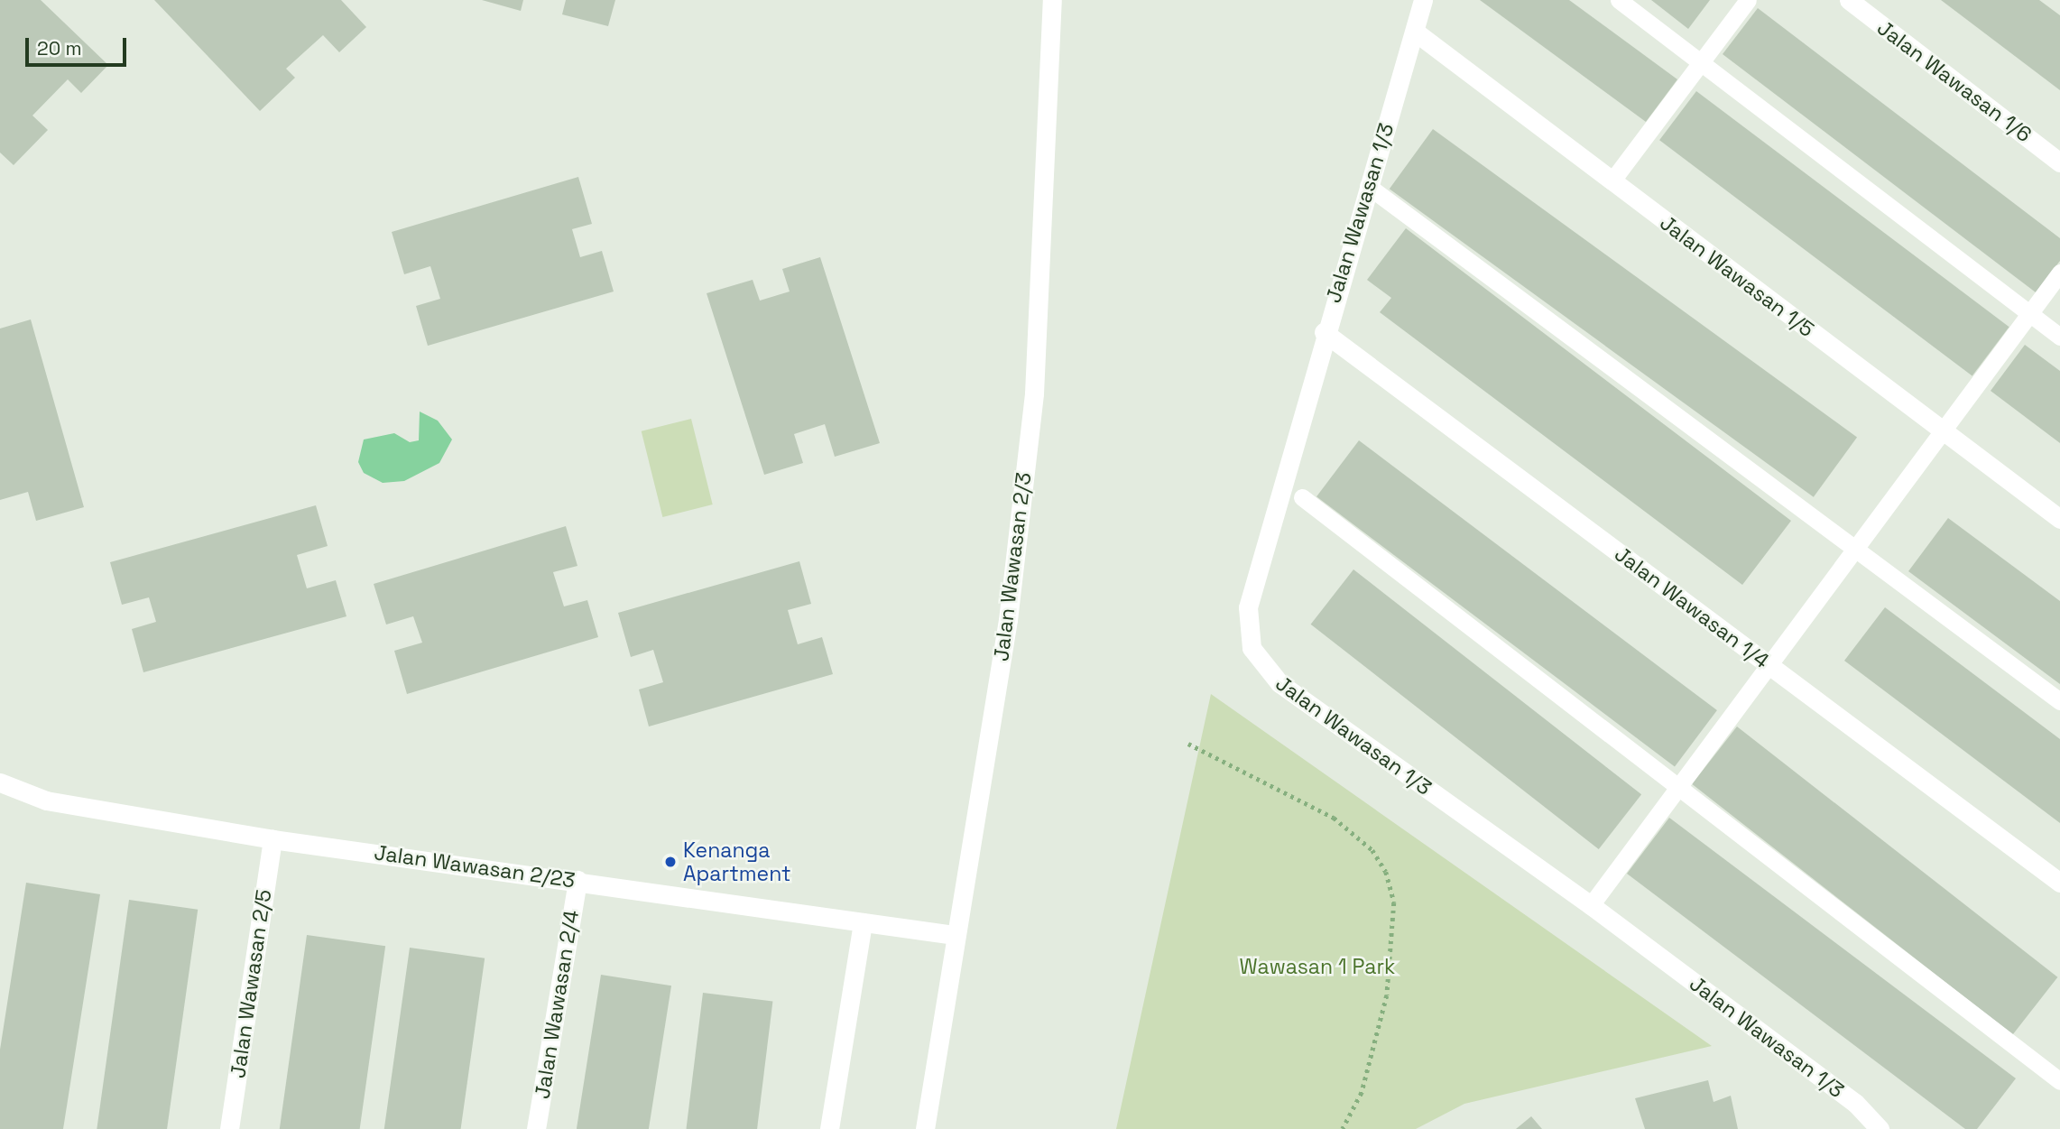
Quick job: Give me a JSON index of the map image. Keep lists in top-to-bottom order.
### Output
{
  "streets": {
    "street": [
      "Jalan Wawasan 1/6",
      "Jalan Wawasan 1/3",
      "Jalan Wawasan 1/5",
      "Jalan Wawasan 2/3",
      "Jalan Wawasan 1/4",
      "Jalan Wawasan 2/23",
      "Jalan Wawasan 2/5",
      "Jalan Wawasan 2/4"
    ]
  },
  "crossings": [
    ["Jalan Wawasan 1/3", "Jalan Wawasan 1/5"],
    ["Jalan Wawasan 1/3", "Jalan Wawasan 1/4"],
    ["Jalan Wawasan 2/3", "Jalan Wawasan 2/23"],
    ["Jalan Wawasan 2/23", "Jalan Wawasan 2/5"],
    ["Jalan Wawasan 2/23", "Jalan Wawasan 2/4"]
  ],
  "parks": ["Wawasan 1 Park"],
  "places": ["Kenanga Apartment"],
  "scale_bar": "20 m"
}
